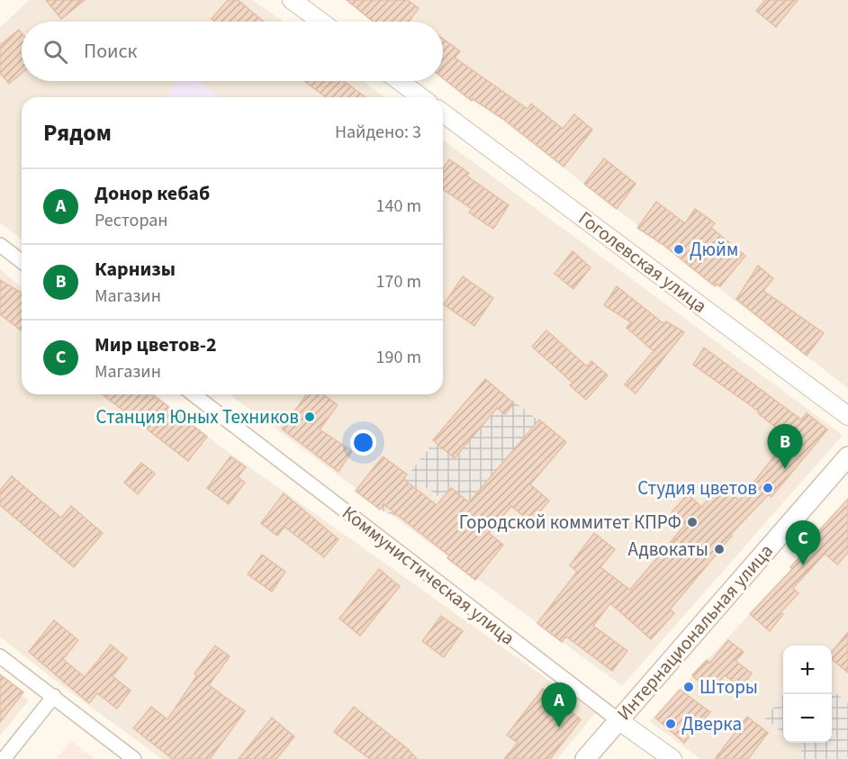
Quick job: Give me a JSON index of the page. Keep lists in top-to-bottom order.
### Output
{
  "streets": {
    "main road": ["Интернациональная улица"],
    "street": ["Гоголевская улица", "Коммунистическая улица"]
  },
  "crossings": [
    ["Коммунистическая улица", "Интернациональная улица"]
  ],
  "places": [
    "Дюйм",
    "Станция Юных Техников",
    "Студия цветов",
    "Городской коммитет КПРФ",
    "Адвокаты",
    "Шторы",
    "Дверка"
  ],
  "page": {
    "search": "Поиск",
    "heading": ["Рядом", "Найдено: 3"],
    "list": [
      {
        "mark": "A",
        "name": "Донор кебаб",
        "note": "Ресторан",
        "value": "140 m"
      },
      {
        "mark": "B",
        "name": "Карнизы",
        "note": "Магазин",
        "value": "170 m"
      },
      {
        "mark": "C",
        "name": "Мир цветов-2",
        "note": "Магазин",
        "value": "190 m"
      }
    ],
    "pins": ["B", "C", "A"],
    "map_buttons": ["+", "−"]
  }
}
